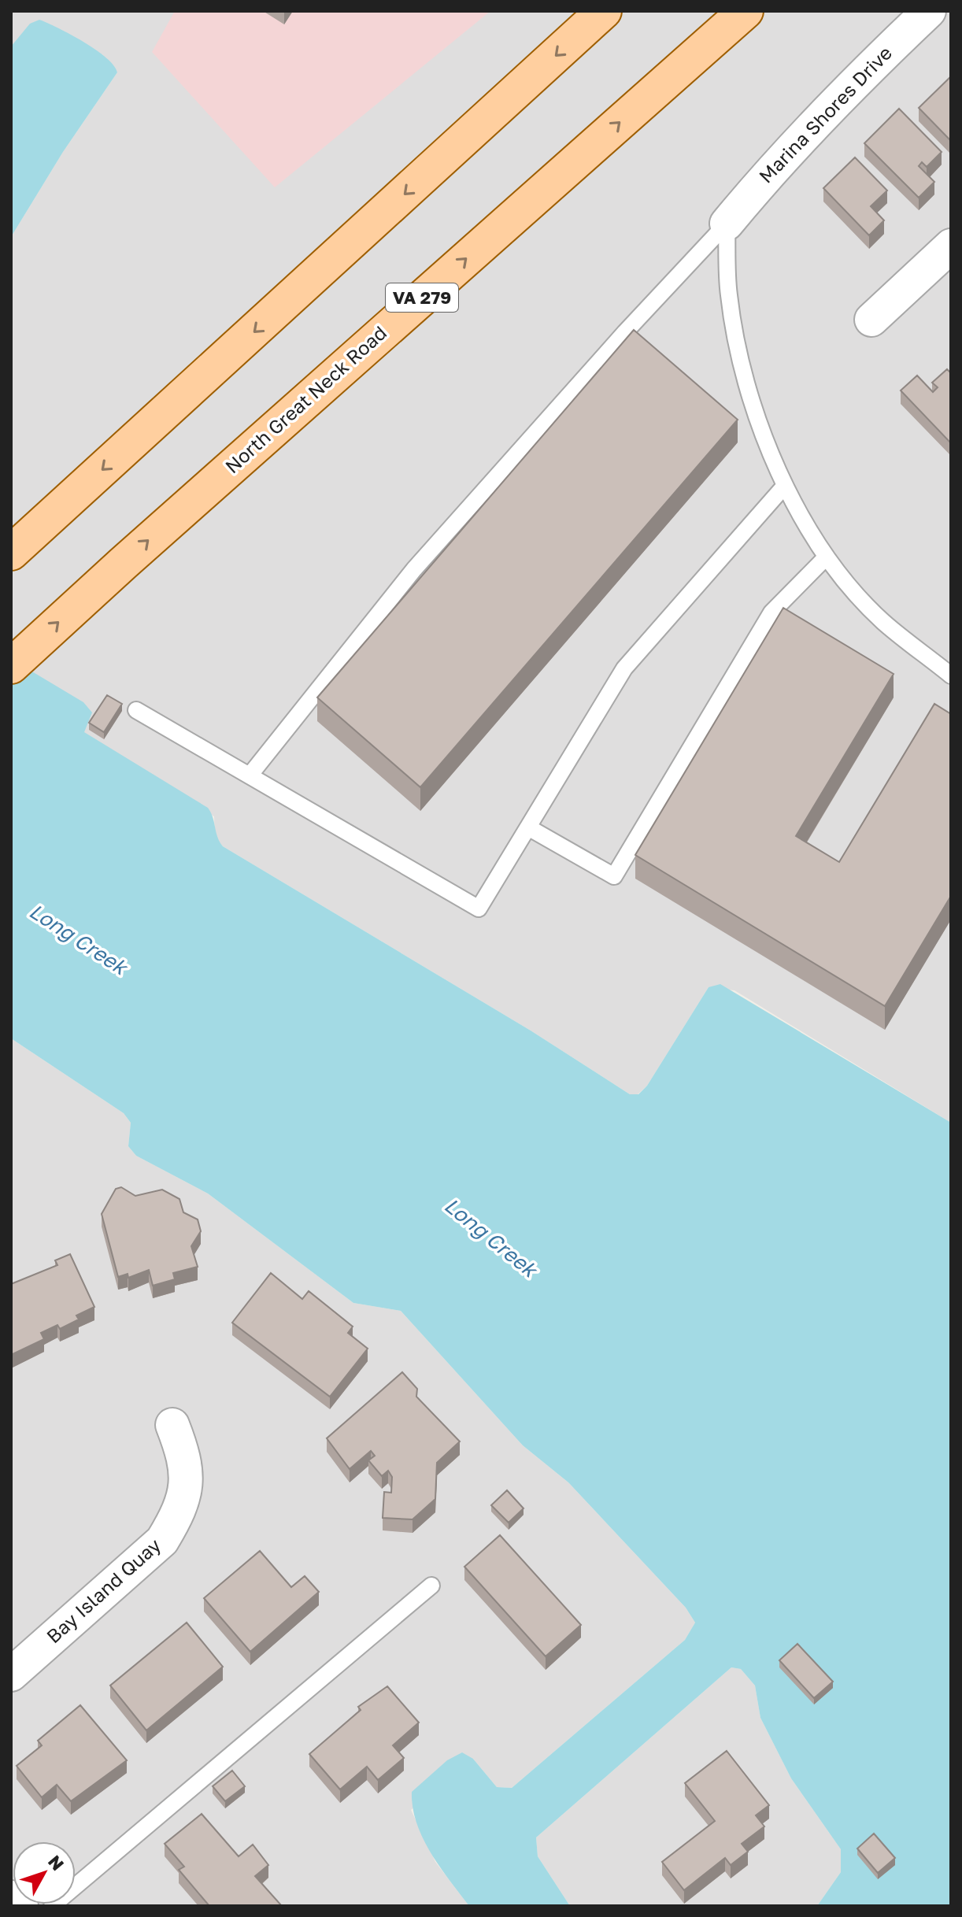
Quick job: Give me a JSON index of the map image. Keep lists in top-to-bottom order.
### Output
{
  "streets": {
    "main road": ["VA 279", "North Great Neck Road"],
    "street": ["Marina Shores Drive", "Bay Island Quay"]
  },
  "water": ["Long Creek"],
  "north": "top right"
}
